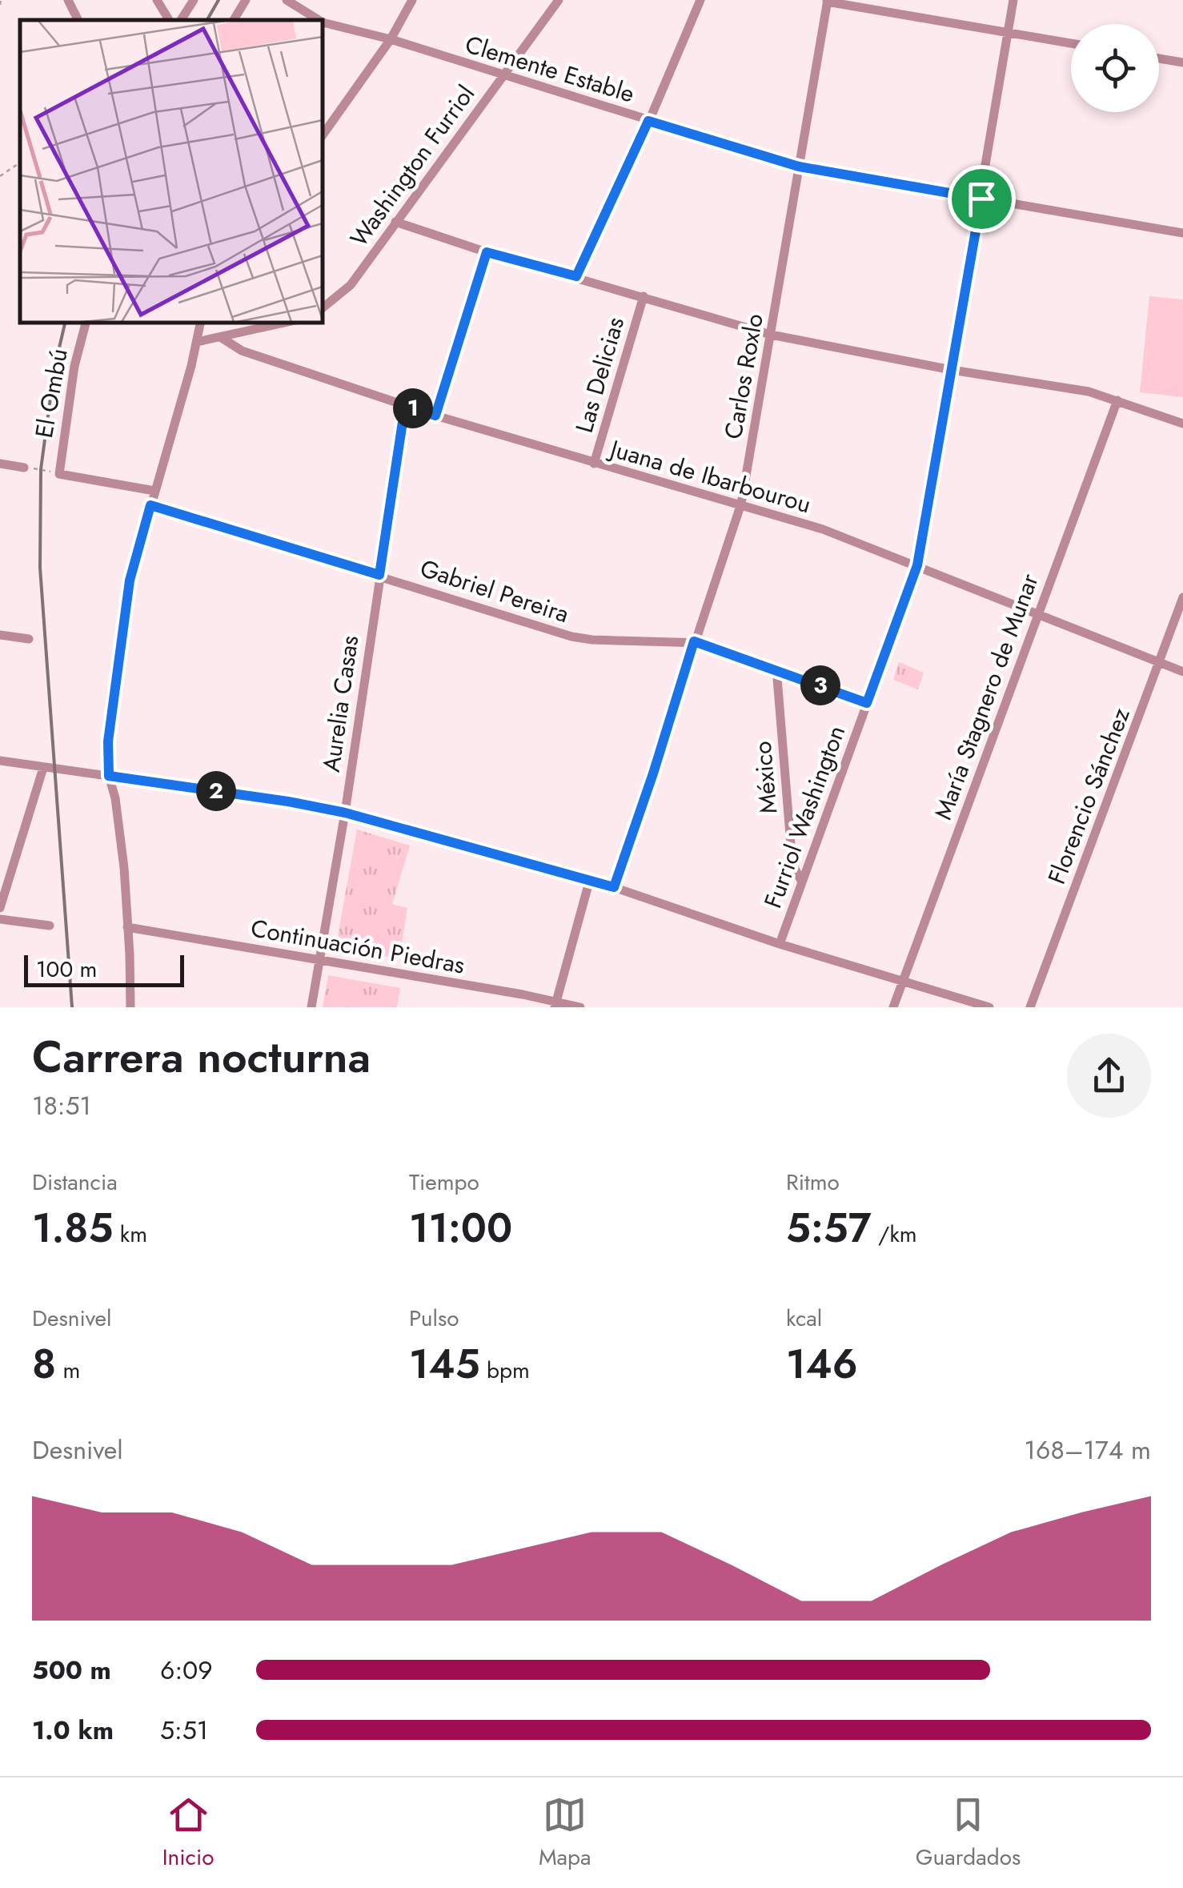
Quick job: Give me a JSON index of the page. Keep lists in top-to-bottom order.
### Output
{
  "streets": {
    "street": [
      "Clemente Estable",
      "Washington Furriol",
      "Las Delicias",
      "Carlos Roxlo",
      "El Ombú",
      "Juana de Ibarbourou",
      "Gabriel Pereira",
      "María Stagnero de Munar",
      "Aurelia Casas",
      "México",
      "Florencio Sánchez",
      "Furriol Washington",
      "Continuación Piedras"
    ]
  },
  "crossings": [
    ["Clemente Estable", "Washington Furriol"],
    ["Clemente Estable", "Carlos Roxlo"],
    ["Clemente Estable", "Furriol Washington"],
    ["Las Delicias", "Juana de Ibarbourou"],
    ["Carlos Roxlo", "Juana de Ibarbourou"],
    ["Carlos Roxlo", "Gabriel Pereira"],
    ["Juana de Ibarbourou", "María Stagnero de Munar"],
    ["Juana de Ibarbourou", "Aurelia Casas"],
    ["Juana de Ibarbourou", "Florencio Sánchez"],
    ["Juana de Ibarbourou", "Furriol Washington"],
    ["Gabriel Pereira", "Aurelia Casas"],
    ["Gabriel Pereira", "México"],
    ["Gabriel Pereira", "Furriol Washington"],
    ["Aurelia Casas", "Continuación Piedras"],
    ["México", "Furriol Washington"]
  ],
  "scale_bar": "100 m",
  "page": {
    "pins": ["1", "3", "2"],
    "scale": "100 m",
    "heading": ["Carrera nocturna", "18:51"],
    "stats": [
      ["Distancia", "1.85 km"],
      ["Tiempo", "11:00"],
      ["Ritmo", "5:57 /km"],
      ["Desnivel", "8 m"],
      ["Pulso", "145 bpm"],
      ["kcal", "146"]
    ],
    "chart": ["Desnivel", "168–174 m"],
    "list": [
      {
        "name": "500 m",
        "note": "6:09"
      },
      {
        "name": "1.0 km",
        "note": "5:51"
      }
    ],
    "tabs": ["Inicio", "Mapa", "Guardados"]
  }
}
